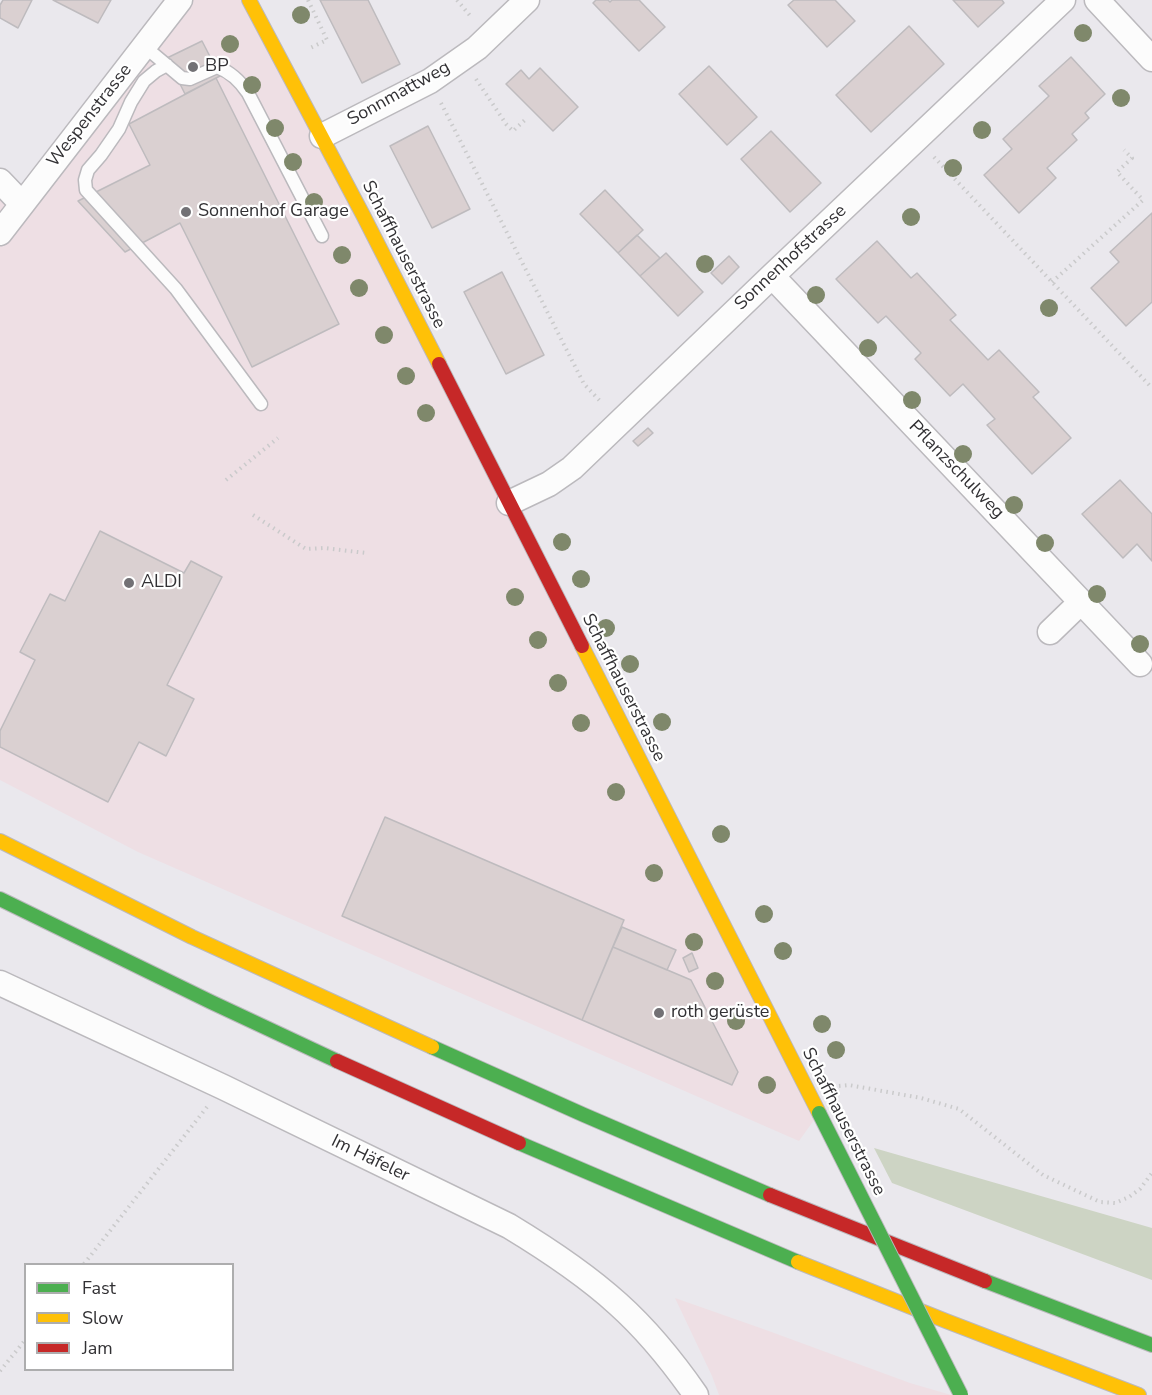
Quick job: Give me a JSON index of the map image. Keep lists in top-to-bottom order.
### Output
{
  "streets": {
    "main road": ["Schaffhauserstrasse"],
    "street": [
      "Sonnmattweg",
      "Wespenstrasse",
      "Sonnenhofstrasse",
      "Pflanzschulweg",
      "Im Häfeler"
    ]
  },
  "crossings": [
    ["Sonnmattweg", "Schaffhauserstrasse"],
    ["Schaffhauserstrasse", "Sonnenhofstrasse"],
    ["Sonnenhofstrasse", "Pflanzschulweg"]
  ],
  "places": [
    "BP",
    "Sonnenhof Garage",
    "ALDI",
    "roth gerüste"
  ],
  "legend": ["Fast", "Slow", "Jam"]
}
